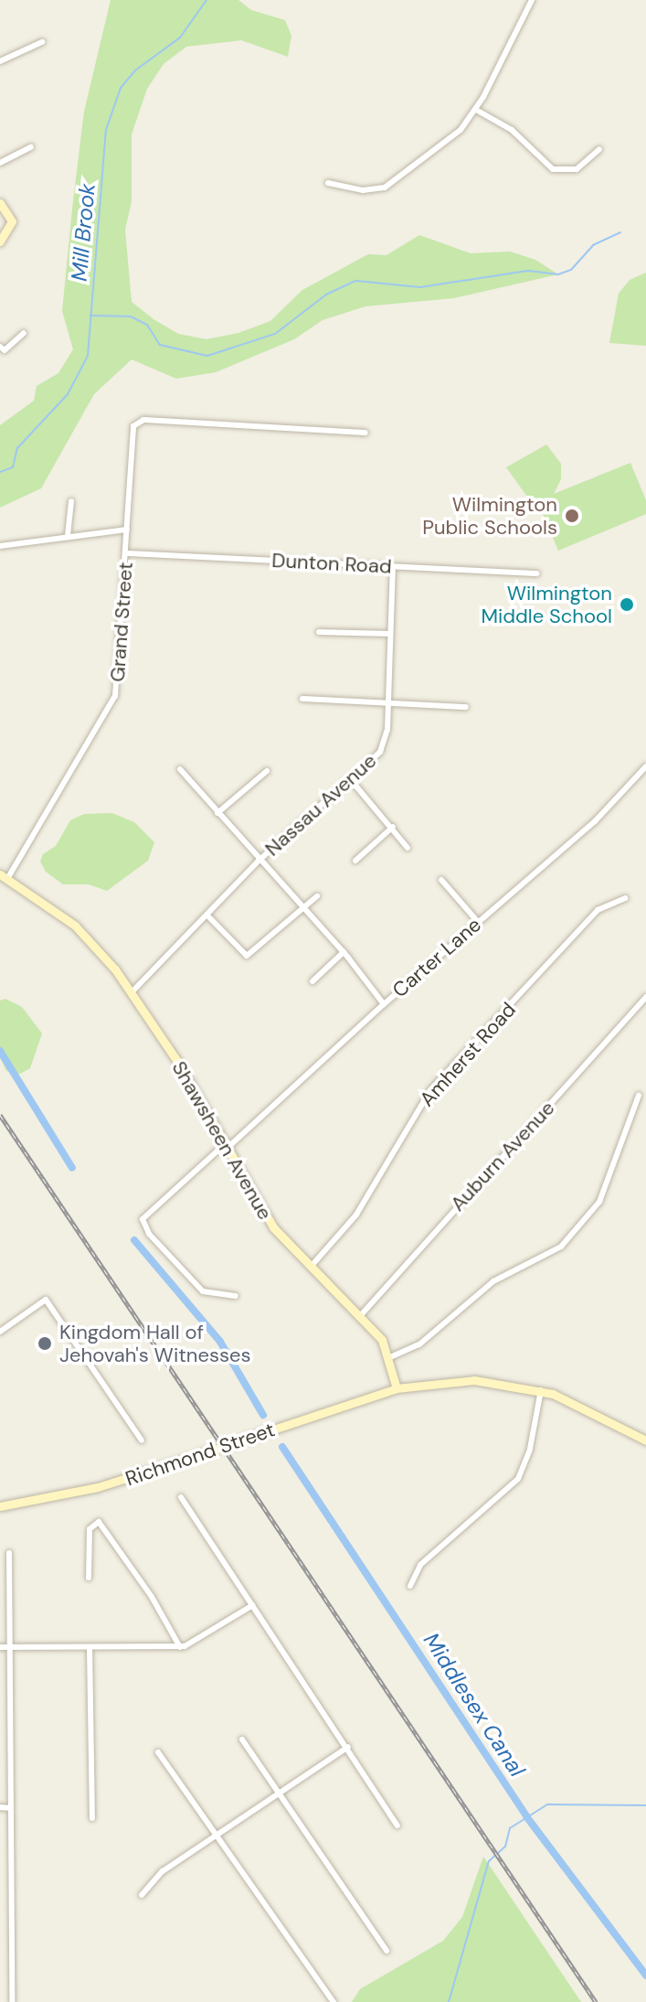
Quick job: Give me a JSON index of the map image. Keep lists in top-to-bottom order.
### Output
{
  "streets": {
    "street": [
      "Dunton Road",
      "Grand Street",
      "Nassau Avenue",
      "Carter Lane",
      "Amherst Road",
      "Shawsheen Avenue",
      "Auburn Avenue",
      "Richmond Street"
    ]
  },
  "crossings": [
    ["Dunton Road", "Grand Street"],
    ["Dunton Road", "Nassau Avenue"],
    ["Grand Street", "Shawsheen Avenue"],
    ["Nassau Avenue", "Shawsheen Avenue"],
    ["Carter Lane", "Shawsheen Avenue"],
    ["Amherst Road", "Shawsheen Avenue"],
    ["Shawsheen Avenue", "Auburn Avenue"],
    ["Shawsheen Avenue", "Richmond Street"]
  ],
  "water": ["Mill Brook", "Middlesex Canal"],
  "places": ["Wilmington Public Schools", "Wilmington Middle School", "Kingdom Hall of Jehovah's Witnesses"]
}
